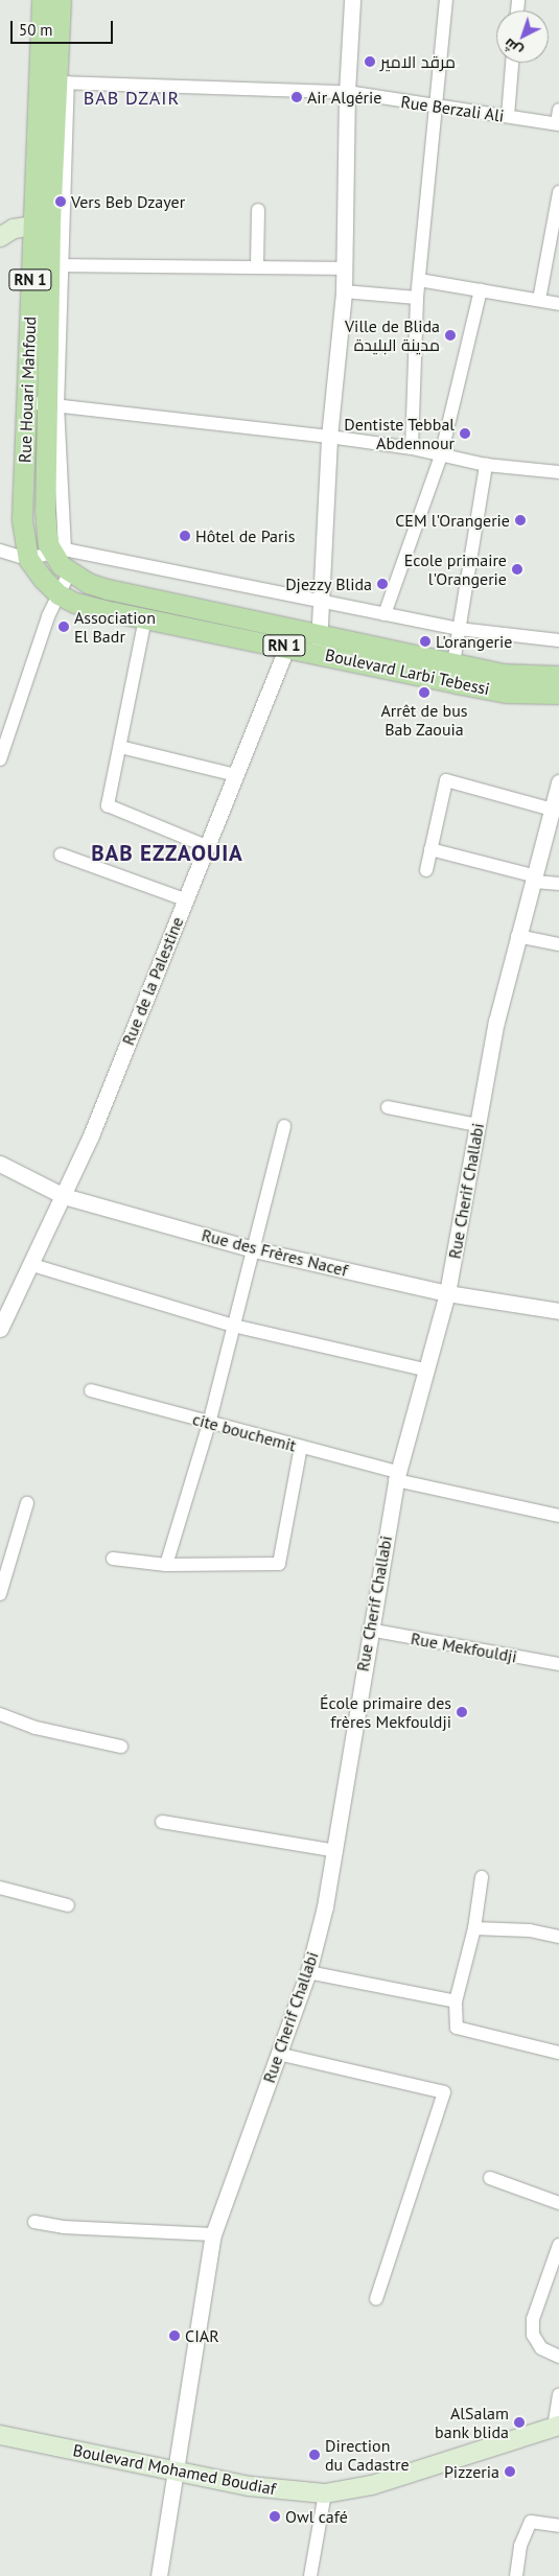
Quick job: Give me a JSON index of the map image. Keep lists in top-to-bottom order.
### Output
{
  "streets": {
    "main road": [
      "RN 1",
      "Rue Houari Mahfoud",
      "Boulevard Larbi Tebessi",
      "Boulevard Mohamed Boudiaf"
    ],
    "street": [
      "Rue Berzali Ali",
      "Rue de la Palestine",
      "Rue Cherif Challabi",
      "Rue des Frères Nacef",
      "cite bouchemit",
      "Rue Mekfouldji"
    ]
  },
  "crossings": [
    ["Rue Berzali Ali", "Rue Houari Mahfoud"],
    ["RN 1", "Rue Houari Mahfoud"],
    ["RN 1", "Boulevard Larbi Tebessi"],
    ["Rue Houari Mahfoud", "Boulevard Larbi Tebessi"],
    ["Boulevard Larbi Tebessi", "Rue de la Palestine"],
    ["Rue de la Palestine", "Rue des Frères Nacef"],
    ["Rue Cherif Challabi", "Rue des Frères Nacef"],
    ["Rue Cherif Challabi", "cite bouchemit"],
    ["Rue Cherif Challabi", "Rue Mekfouldji"],
    ["Rue Cherif Challabi", "Boulevard Mohamed Boudiaf"]
  ],
  "districts": ["BAB DZAIR", "BAB EZZAOUIA"],
  "places": [
    "مرقد الامير",
    "Air Algérie",
    "Vers Beb Dzayer",
    "Ville de Blida مدينة البليدة",
    "Dentiste Tebbal Abdennour",
    "CEM l'Orangerie",
    "Hôtel de Paris",
    "Ecole primaire l'Orangerie",
    "Djezzy Blida",
    "Association El Badr",
    "L'orangerie",
    "Arrêt de bus Bab Zaouia",
    "École primaire des frères Mekfouldji",
    "CIAR",
    "AlSalam bank blida",
    "Direction du Cadastre",
    "Pizzeria",
    "Owl café"
  ],
  "scale_bar": "50 m",
  "north": "bottom left"
}
